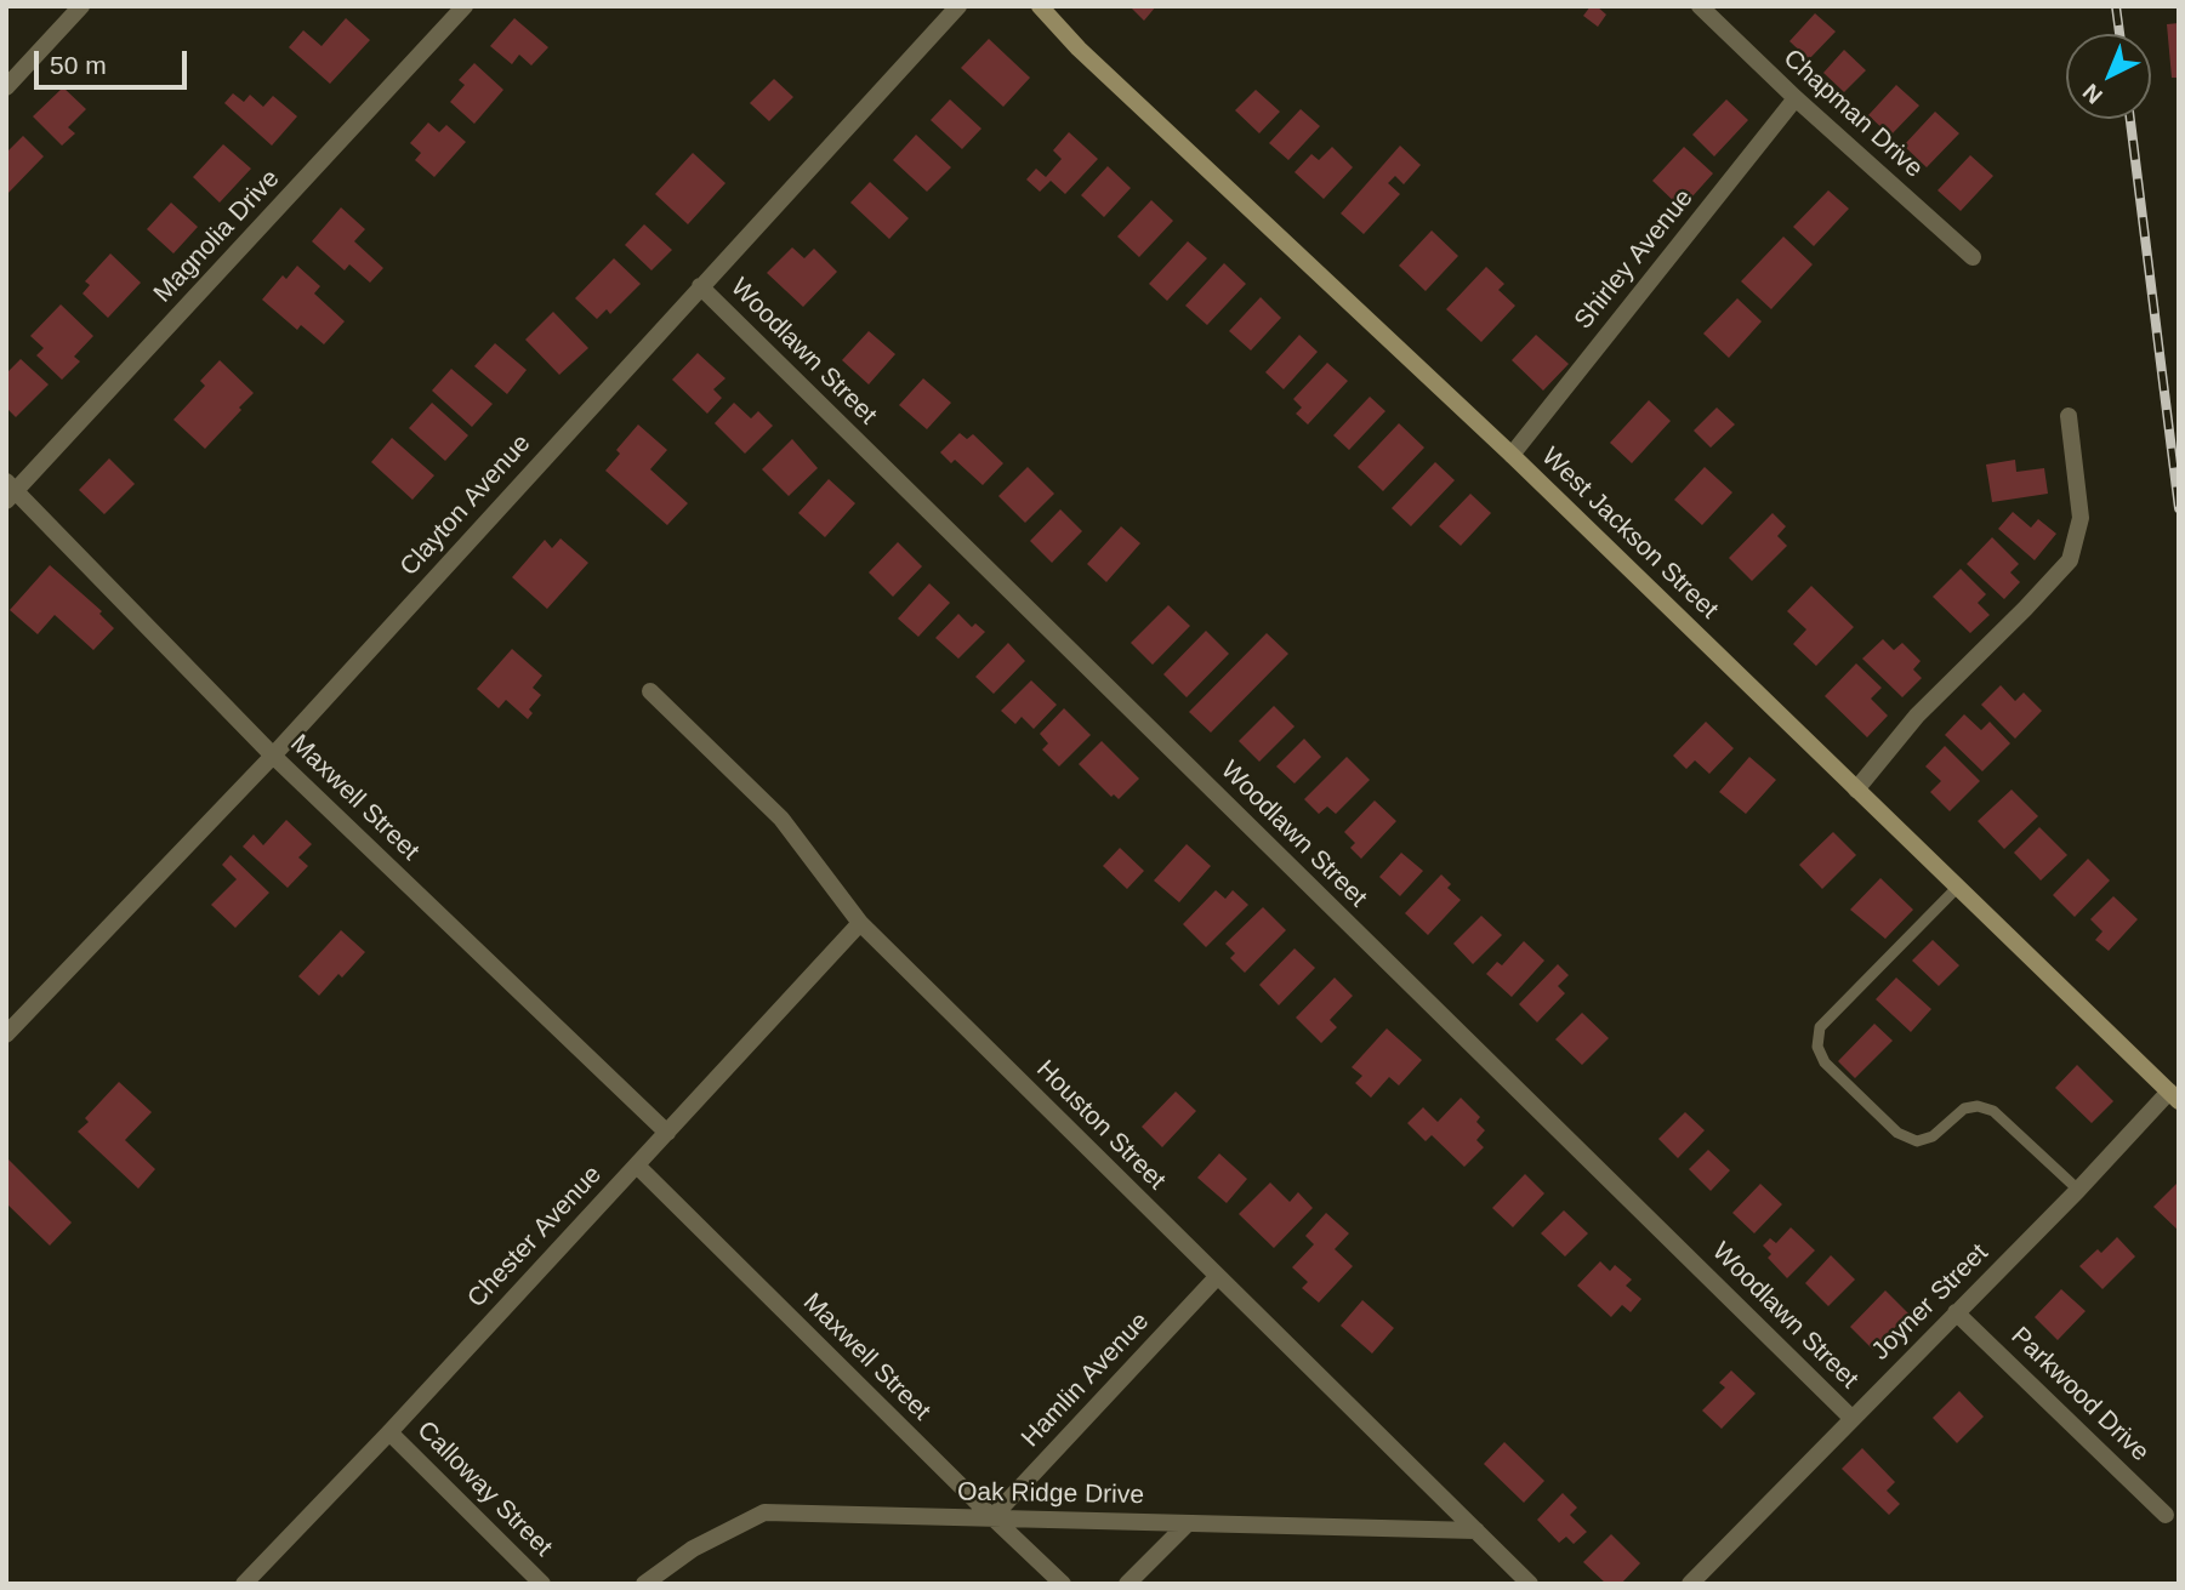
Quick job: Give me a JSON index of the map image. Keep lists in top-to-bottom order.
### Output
{
  "streets": {
    "street": [
      "Chapman Drive",
      "Magnolia Drive",
      "Shirley Avenue",
      "Woodlawn Street",
      "Clayton Avenue",
      "West Jackson Street",
      "Maxwell Street",
      "Houston Street",
      "Chester Avenue",
      "Joyner Street",
      "Hamlin Avenue",
      "Parkwood Drive",
      "Calloway Street",
      "Oak Ridge Drive"
    ]
  },
  "crossings": [
    ["Chapman Drive", "Shirley Avenue"],
    ["Magnolia Drive", "Maxwell Street"],
    ["Shirley Avenue", "West Jackson Street"],
    ["Woodlawn Street", "Clayton Avenue"],
    ["Woodlawn Street", "Joyner Street"],
    ["Clayton Avenue", "Maxwell Street"],
    ["West Jackson Street", "Joyner Street"],
    ["Maxwell Street", "Chester Avenue"],
    ["Maxwell Street", "Hamlin Avenue"],
    ["Maxwell Street", "Oak Ridge Drive"],
    ["Houston Street", "Chester Avenue"],
    ["Houston Street", "Hamlin Avenue"],
    ["Houston Street", "Oak Ridge Drive"],
    ["Chester Avenue", "Calloway Street"],
    ["Joyner Street", "Parkwood Drive"],
    ["Hamlin Avenue", "Oak Ridge Drive"]
  ],
  "scale_bar": "50 m",
  "north": "bottom left"
}
